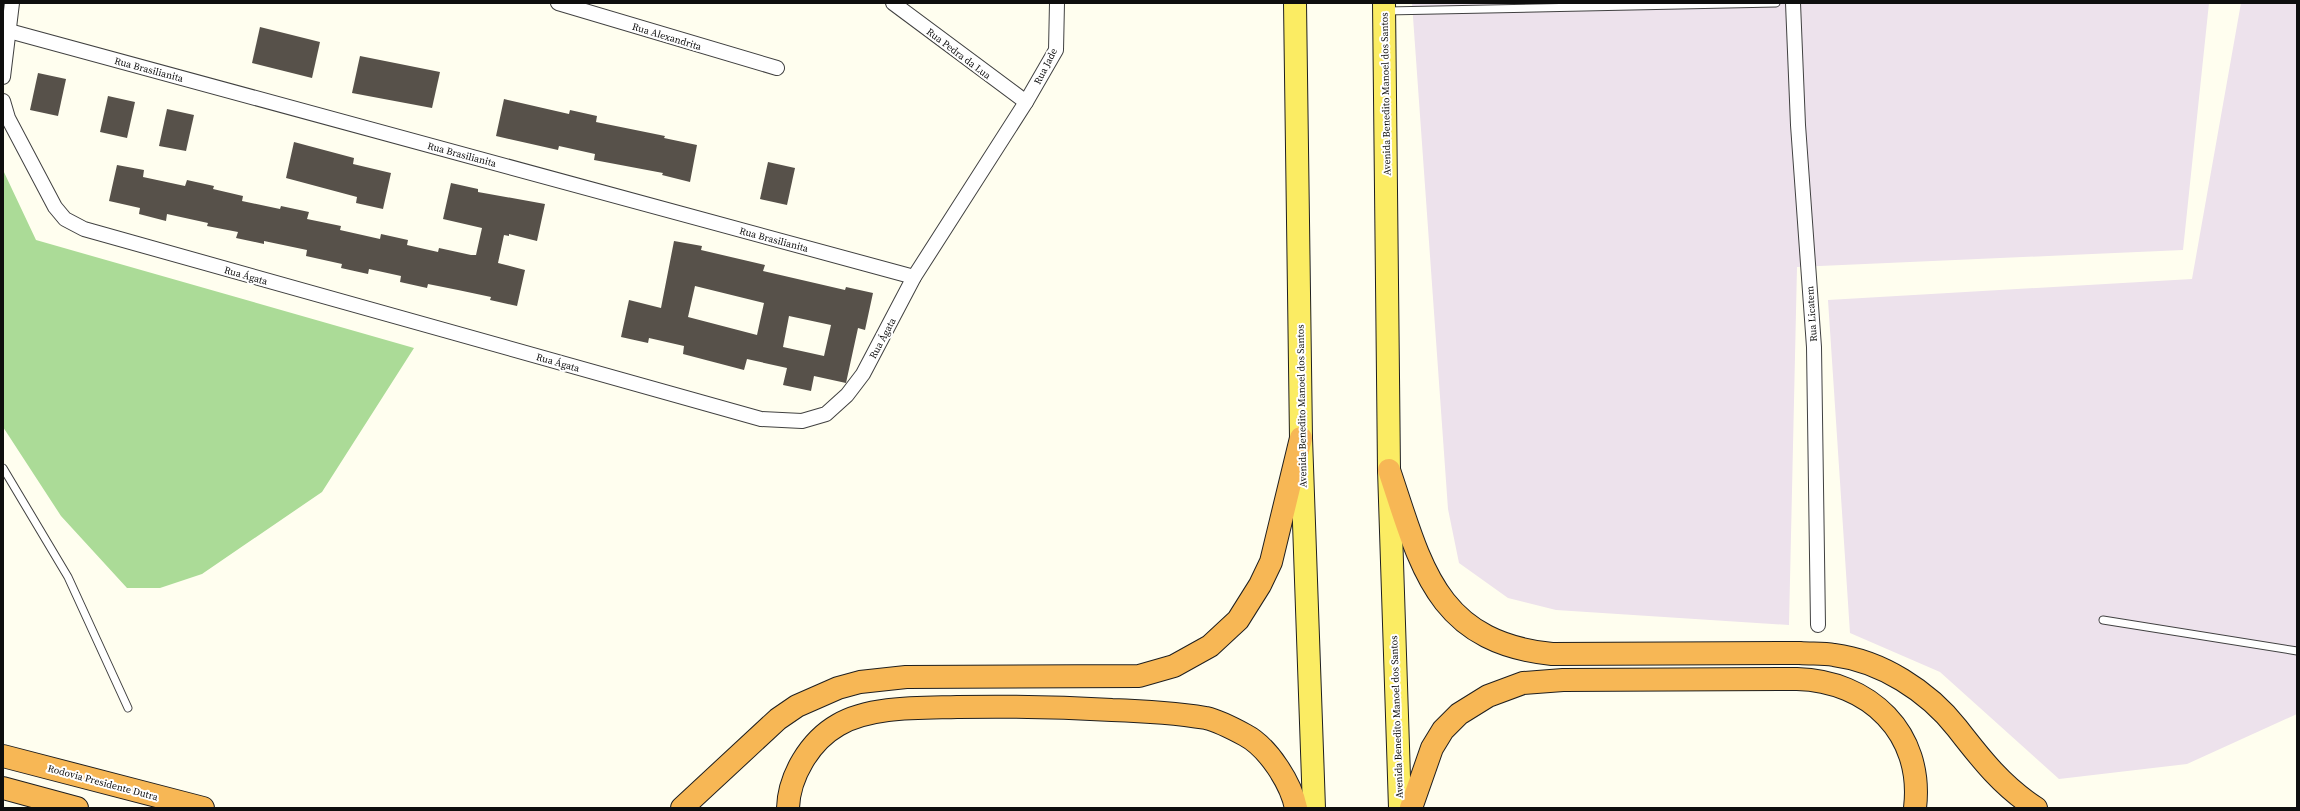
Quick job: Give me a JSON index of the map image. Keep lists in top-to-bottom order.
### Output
{
  "streets": {
    "highway": ["Rodovia Presidente Dutra"],
    "main road": ["Avenida Benedito Manoel dos Santos"],
    "street": [
      "Rua Alexandrita",
      "Rua Pedra da Lua",
      "Rua Jade",
      "Rua Brasilianita",
      "Rua Ágata",
      "Rua Licatem"
    ]
  },
  "crossings": [
    ["Rua Pedra da Lua", "Rua Jade"],
    ["Rua Pedra da Lua", "Rua Ágata"],
    ["Rua Jade", "Rua Ágata"],
    ["Rua Brasilianita", "Rua Ágata"]
  ]
}
